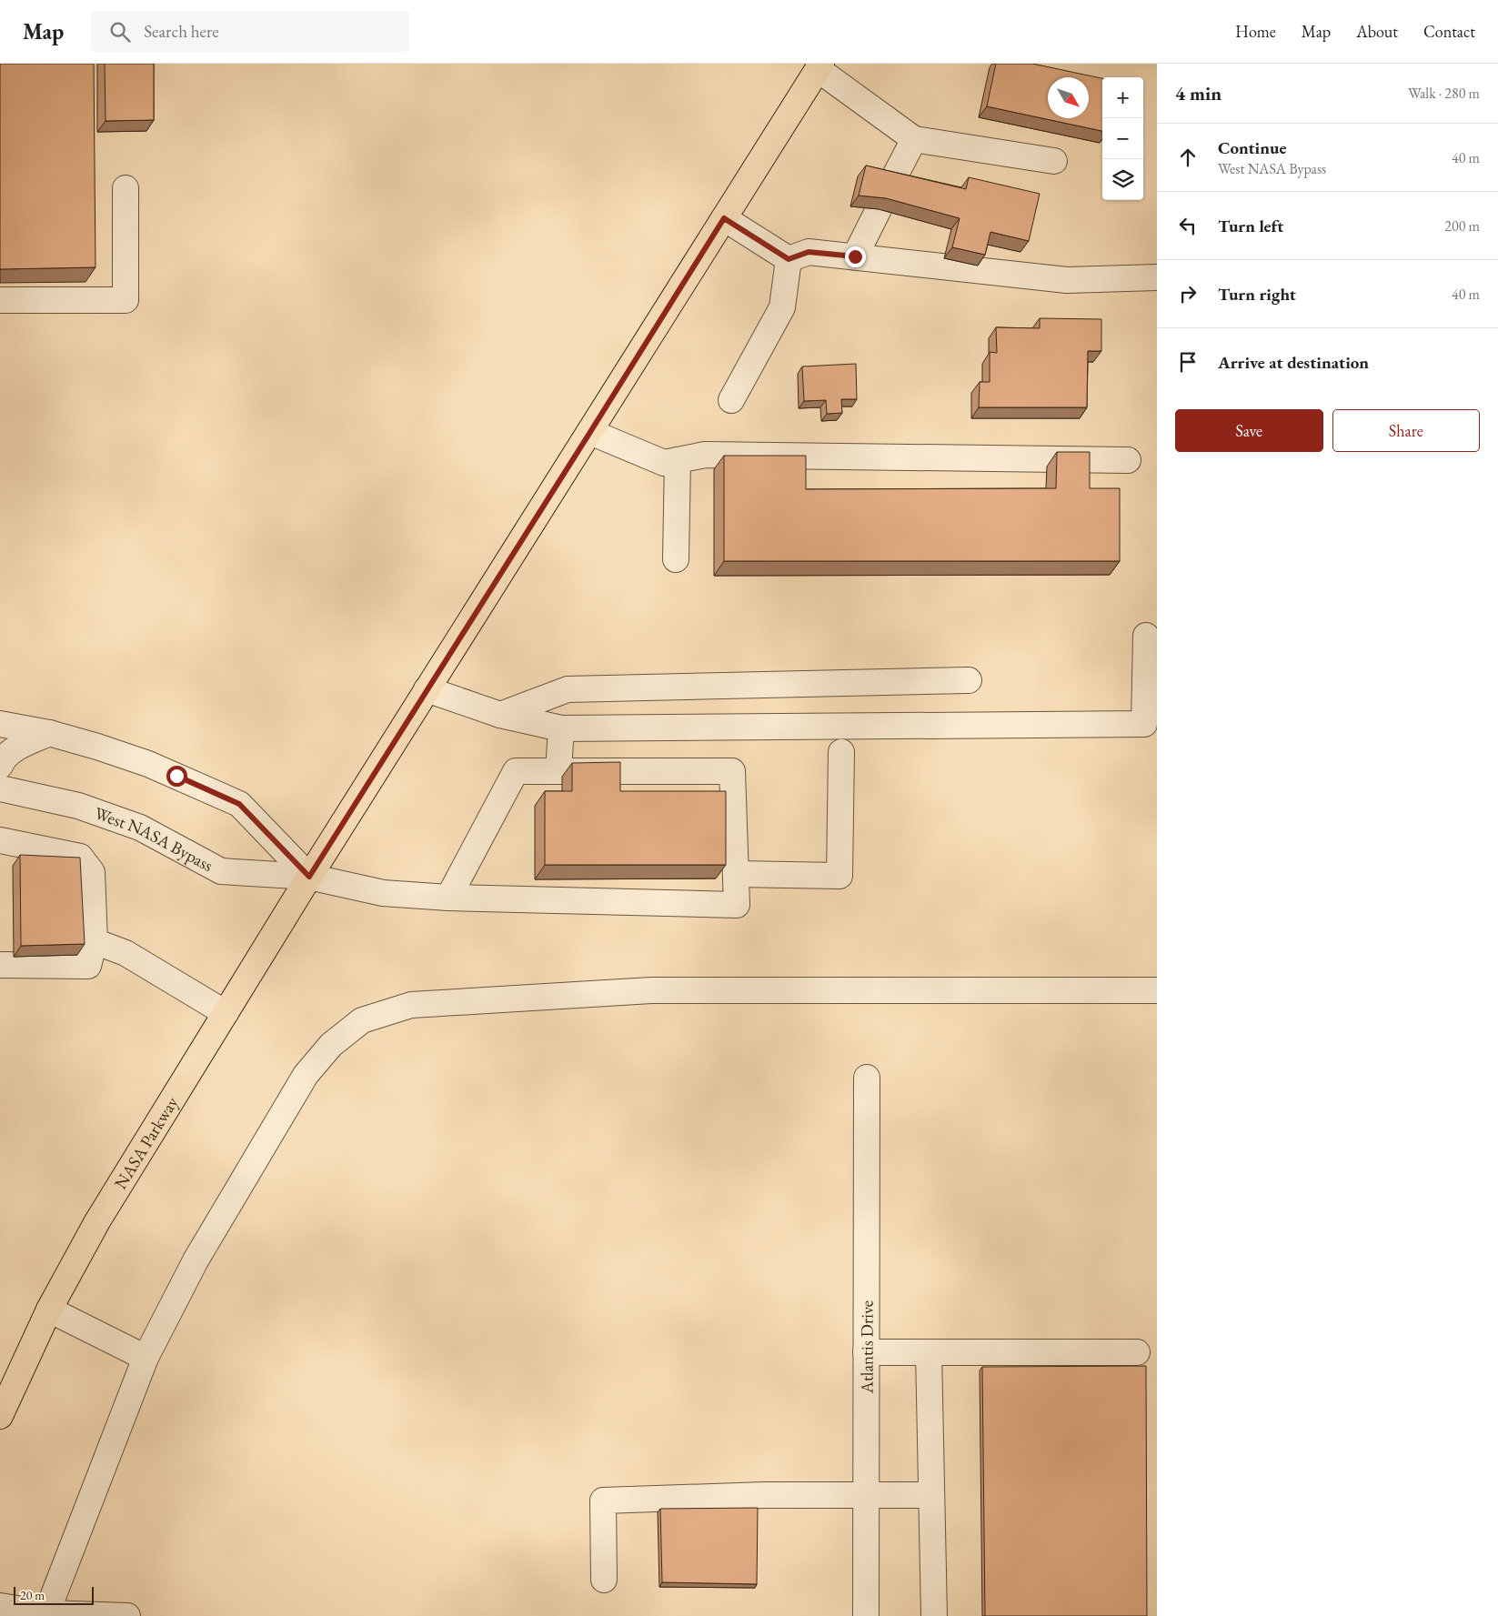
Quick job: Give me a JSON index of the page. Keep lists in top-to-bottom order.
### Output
{
  "streets": {
    "main road": ["NASA Parkway"],
    "street": ["West NASA Bypass", "Atlantis Drive"]
  },
  "crossings": [
    ["West NASA Bypass", "NASA Parkway"]
  ],
  "scale_bar": "20 m",
  "north": "bottom right",
  "page": {
    "header": "Map",
    "search": "Search here",
    "nav": [
      "Home",
      "Map",
      "About",
      "Contact"
    ],
    "heading": ["4 min", "Walk · 280 m"],
    "map_buttons": ["+", "−"],
    "list": [
      ["Continue", "West NASA Bypass", "40 m"],
      ["Turn left", "200 m"],
      ["Turn right", "40 m"],
      "Arrive at destination"
    ],
    "buttons": ["Save", "Share"],
    "scale": "20 m"
  }
}
